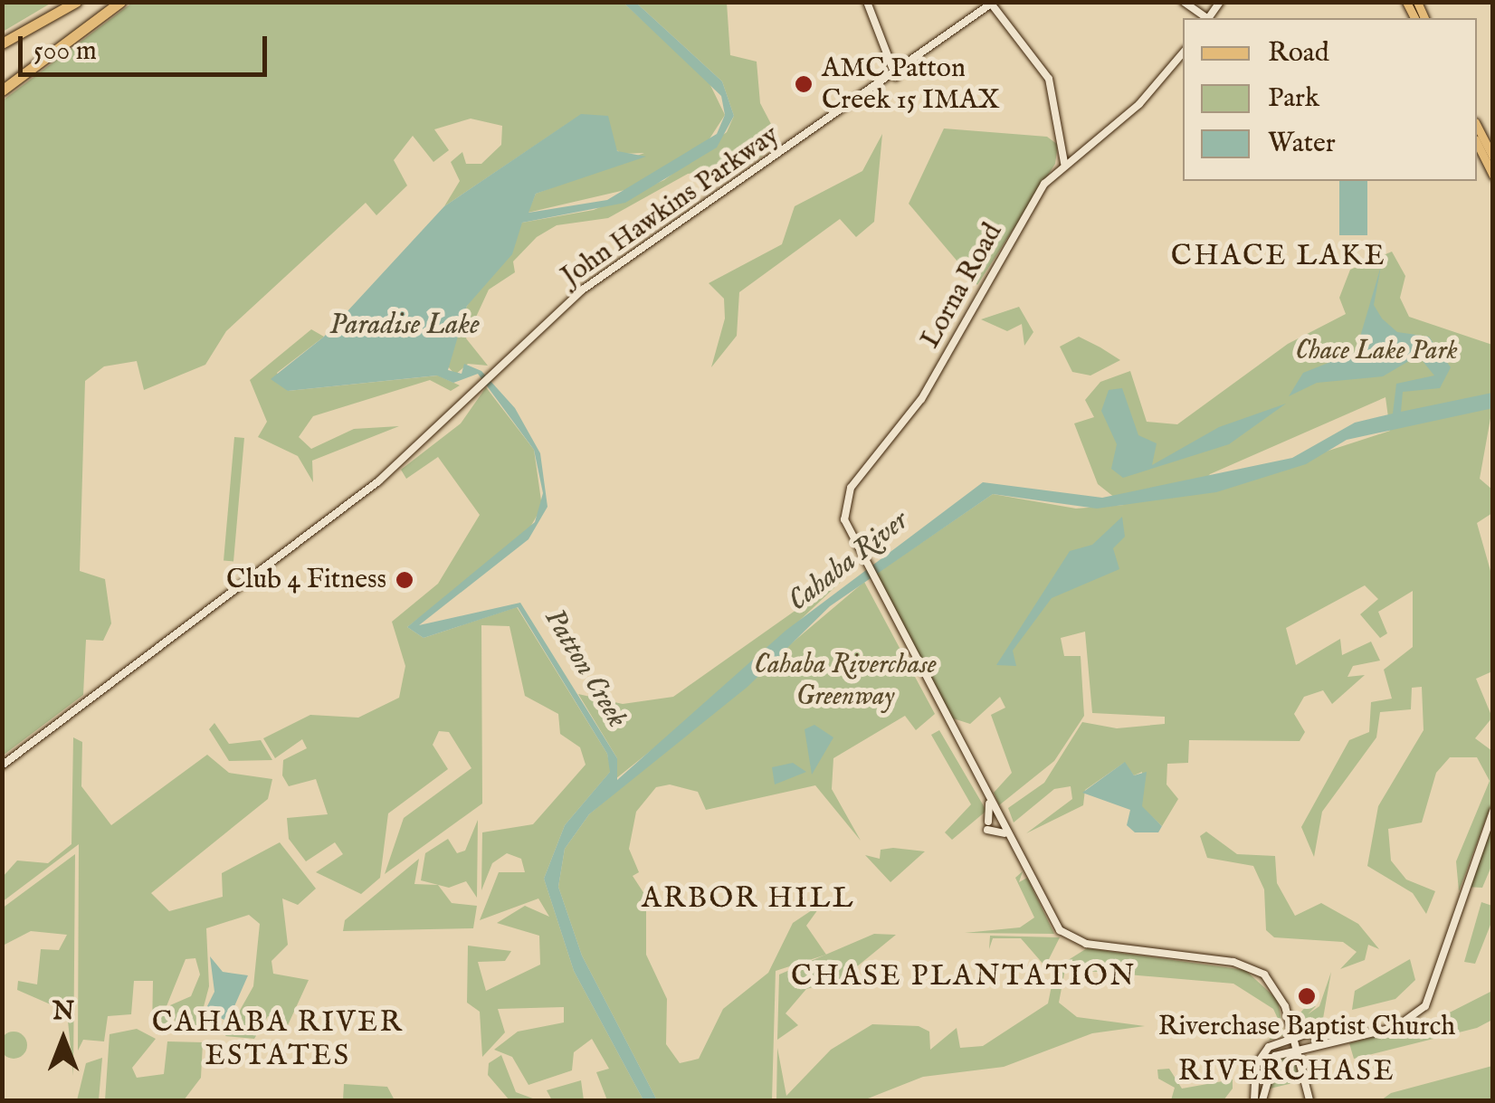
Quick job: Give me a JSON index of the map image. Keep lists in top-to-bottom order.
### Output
{
  "streets": {
    "street": ["John Hawkins Parkway", "Lorna Road"]
  },
  "districts": [
    "CHACE LAKE",
    "ARBOR HILL",
    "CHASE PLANTATION",
    "CAHABA RIVER ESTATES",
    "RIVERCHASE"
  ],
  "water": ["Paradise Lake", "Cahaba River", "Patton Creek"],
  "parks": ["Chace Lake Park", "Cahaba Riverchase Greenway"],
  "places": ["AMC Patton Creek 15 IMAX", "Club 4 Fitness", "Riverchase Baptist Church"],
  "legend": ["Road", "Park", "Water"],
  "scale_bar": "500 m",
  "north": "top"
}
